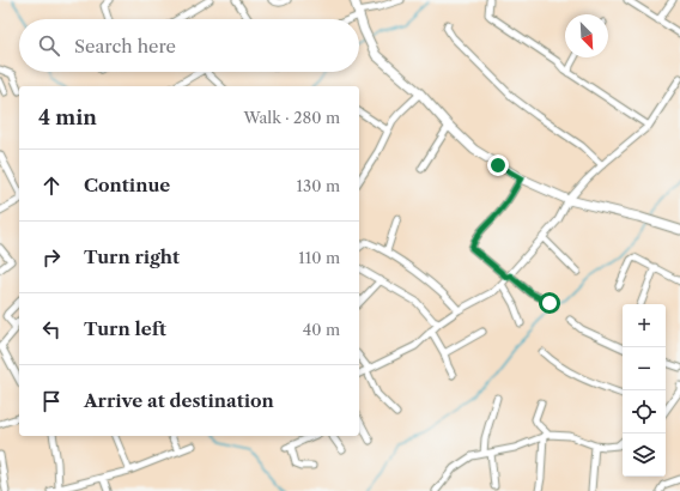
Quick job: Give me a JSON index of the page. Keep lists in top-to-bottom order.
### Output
{
  "north": "bottom right",
  "page": {
    "search": "Search here",
    "heading": ["4 min", "Walk · 280 m"],
    "list": [
      ["Continue", "130 m"],
      ["Turn right", "110 m"],
      ["Turn left", "40 m"],
      "Arrive at destination"
    ],
    "map_buttons": ["+", "−"]
  }
}
